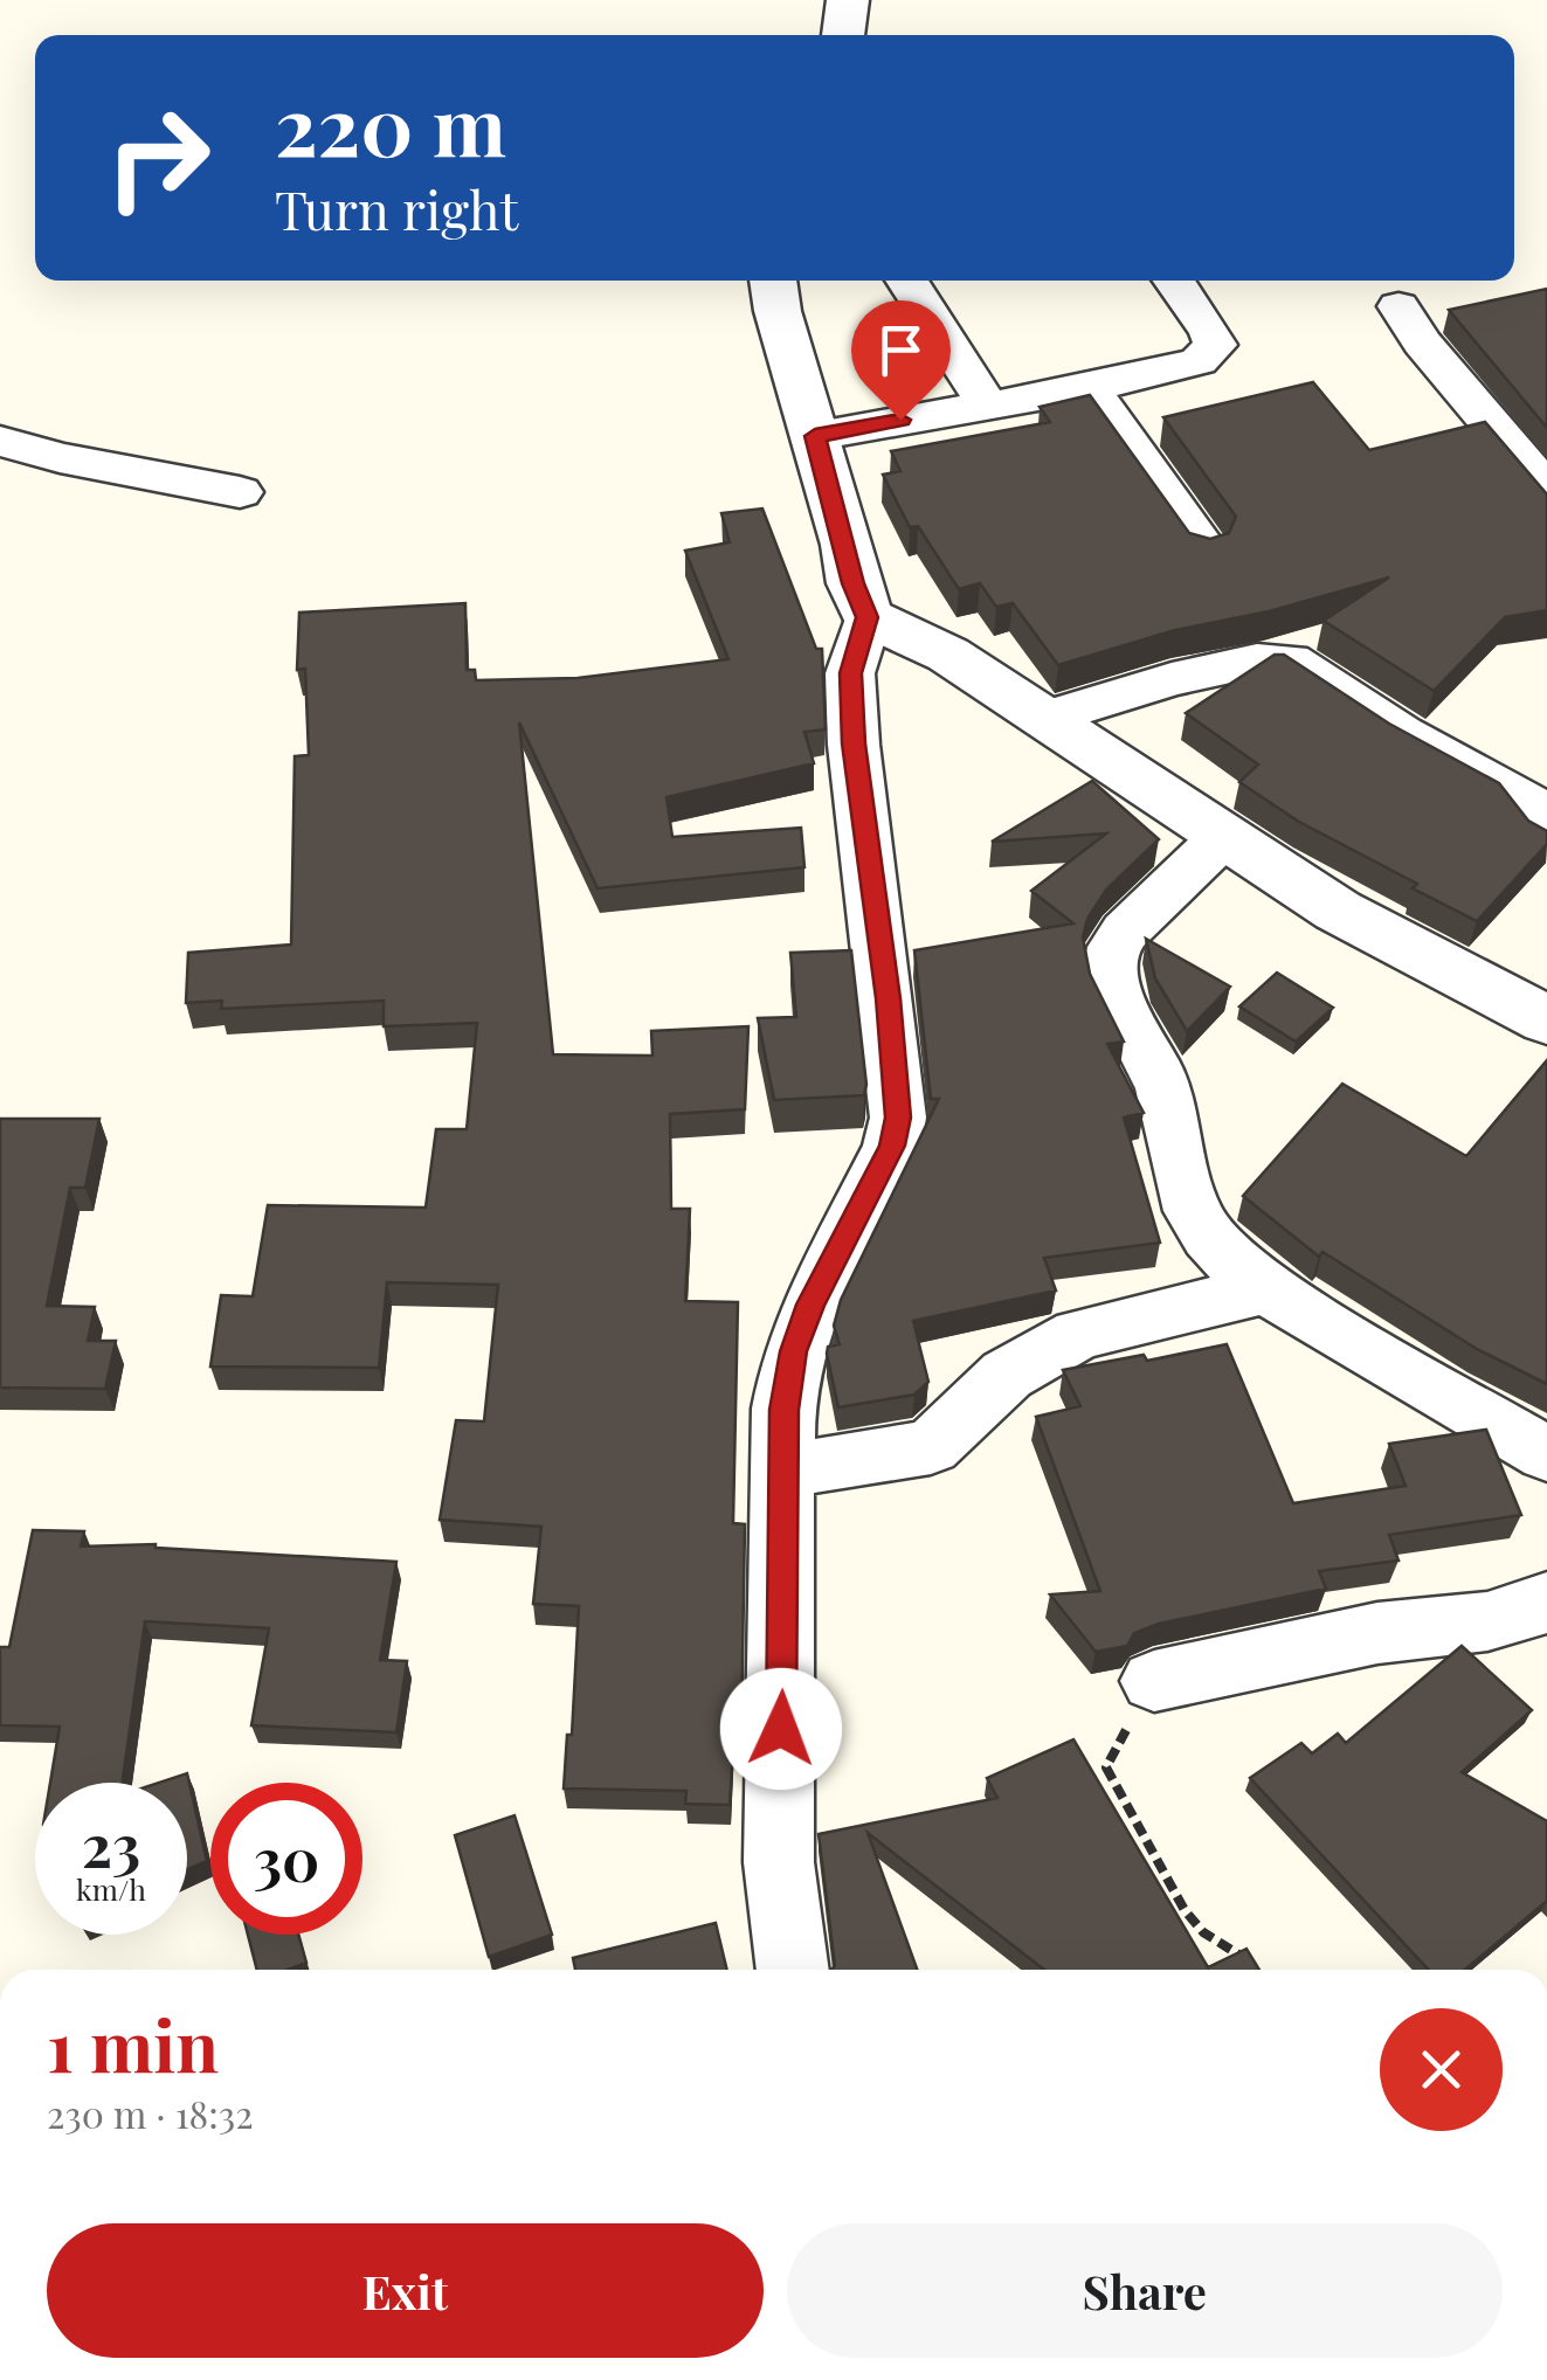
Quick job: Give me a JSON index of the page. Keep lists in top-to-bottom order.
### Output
{
  "page": {
    "turn": ["220 m", "Turn right"],
    "speed": "23 km/h",
    "limit": "30",
    "heading": ["1 min", "230 m · 18:32"],
    "buttons": ["Exit", "Share"]
  }
}
